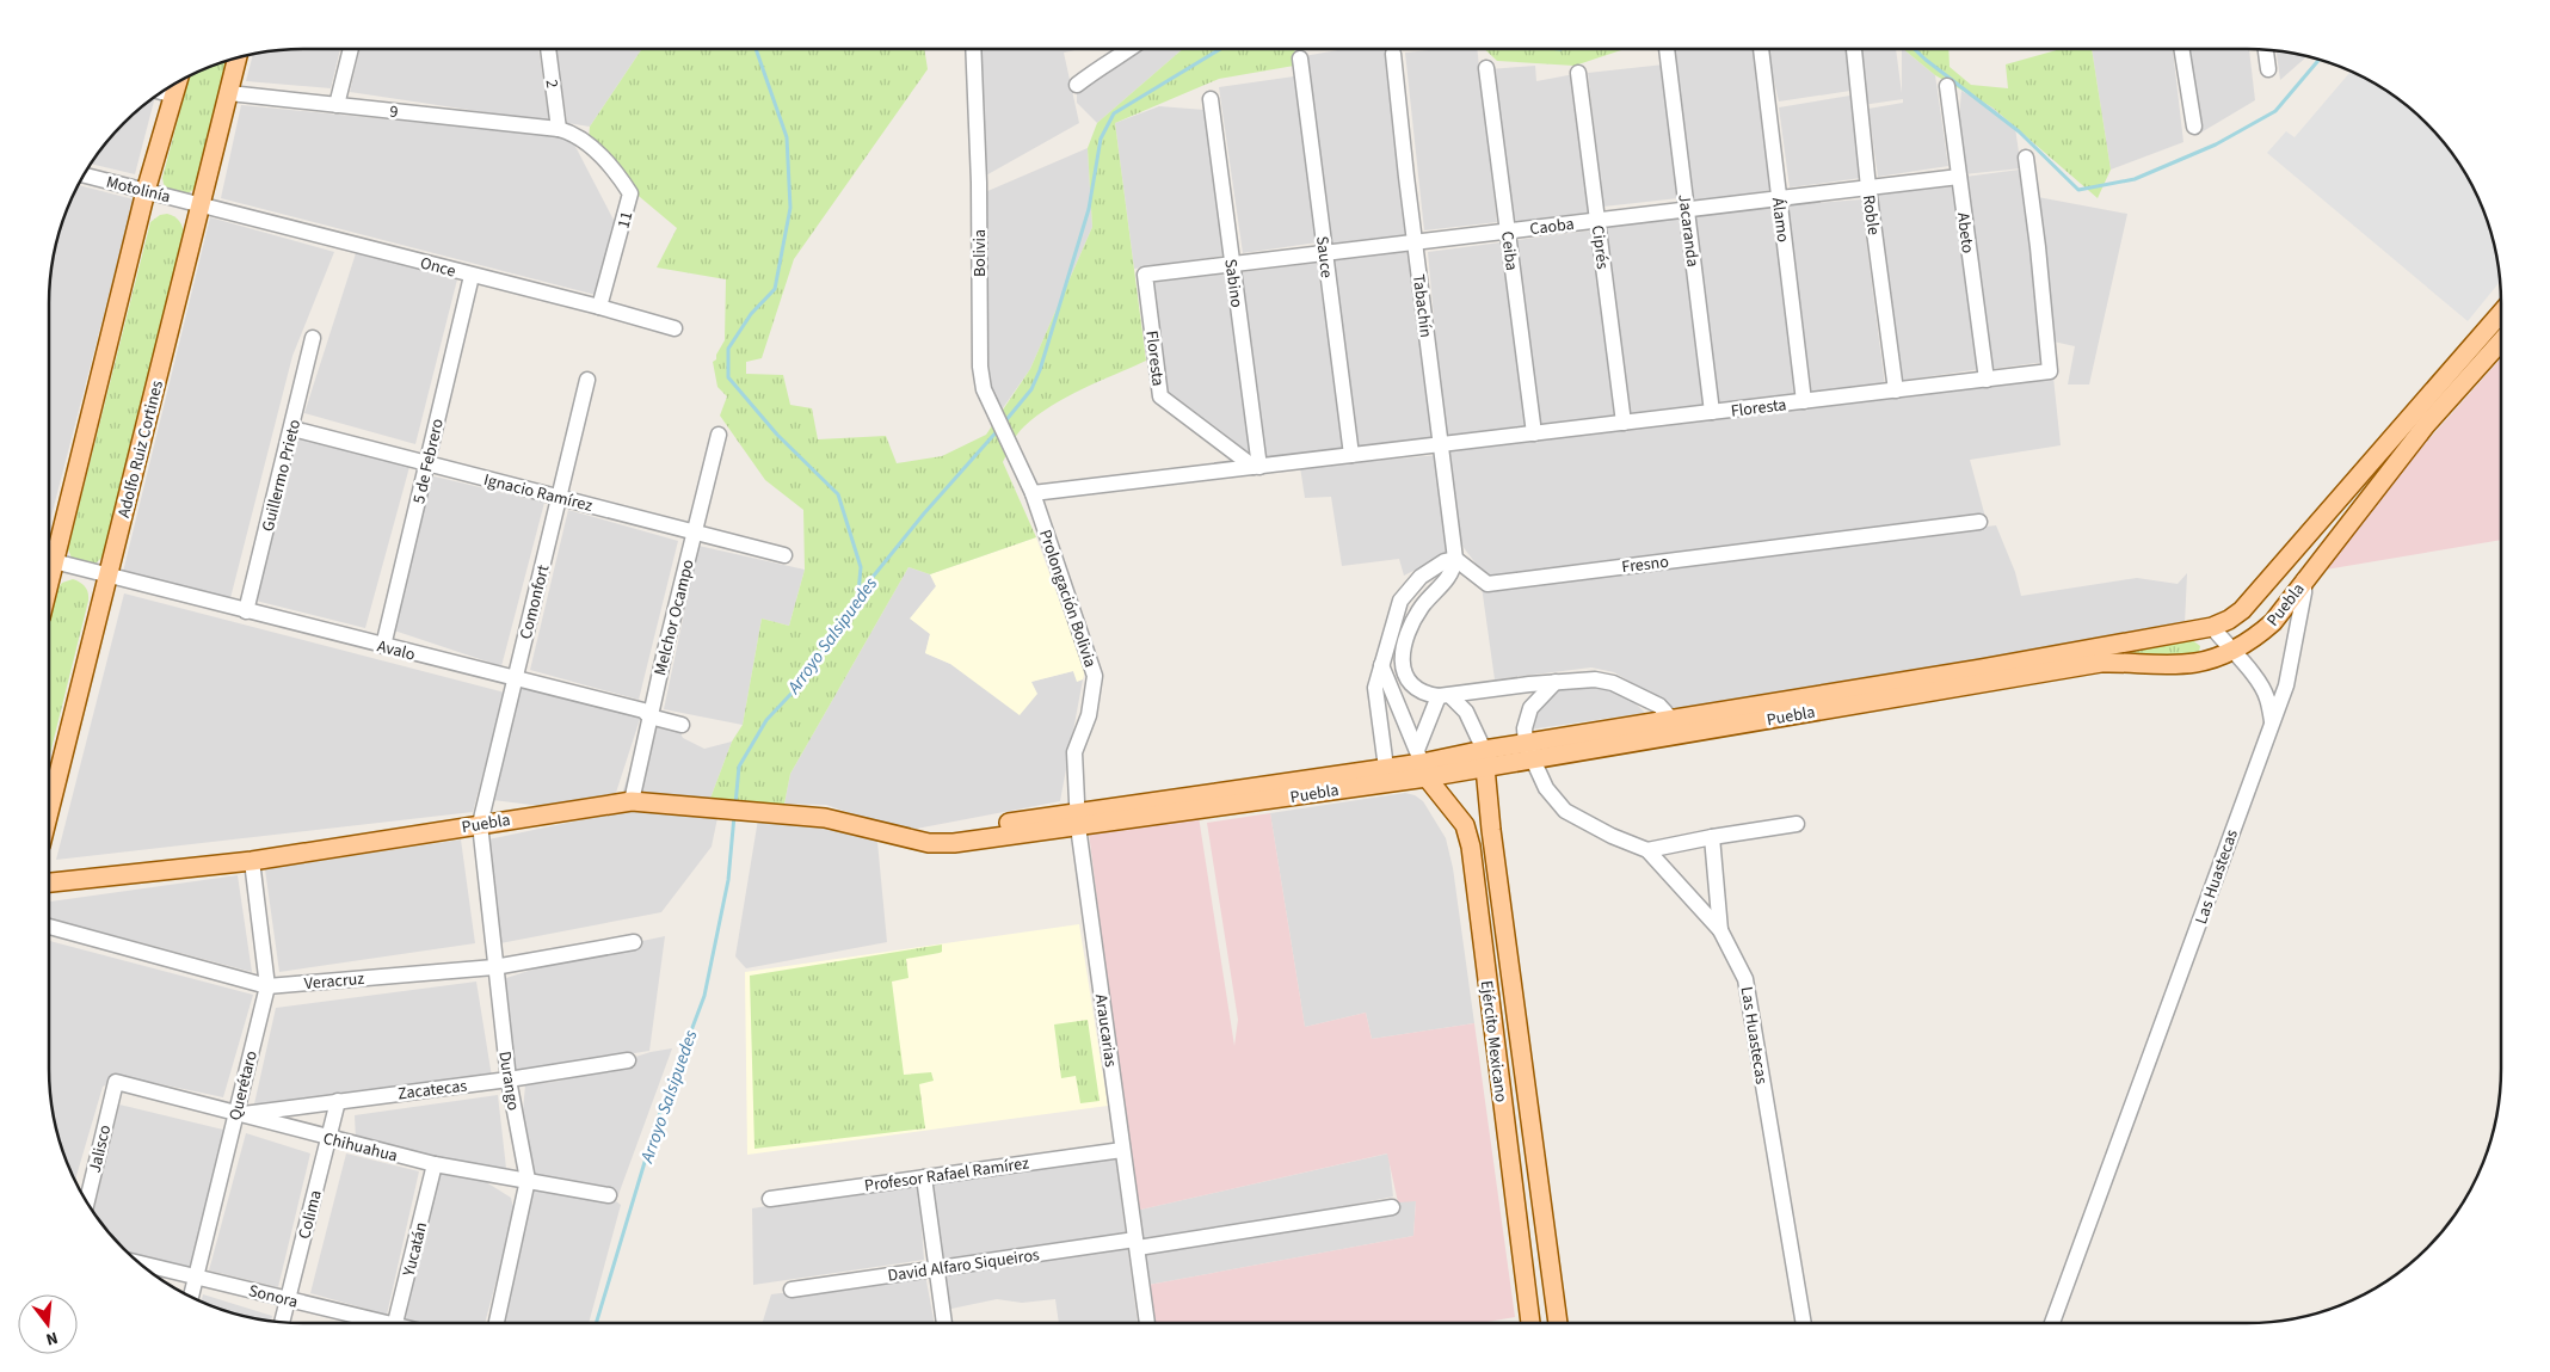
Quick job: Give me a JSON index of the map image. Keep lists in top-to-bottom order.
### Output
{
  "streets": {
    "main road": ["Adolfo Ruiz Cortines", "Puebla", "Ejército Mexicano"],
    "street": [
      "2",
      "9",
      "Motolinía",
      "Roble",
      "11",
      "Álamo",
      "Caoba",
      "Jacaranda",
      "Abeto",
      "Ciprés",
      "Ceiba",
      "Bolivia",
      "Sauce",
      "Once",
      "Sabino",
      "Tabachín",
      "Floresta",
      "5 de Febrero",
      "Guillermo Prieto",
      "Ignacio Ramírez",
      "Fresno",
      "Prolongación Bolivia",
      "Comonfort",
      "Melchor Ocampo",
      "Avalo",
      "Las Huastecas",
      "Veracruz",
      "Araucarias",
      "Durango",
      "Querétaro",
      "Zacatecas",
      "Chihuahua",
      "Jalisco",
      "Profesor Rafael Ramírez",
      "Colima",
      "Yucatán",
      "David Alfaro Siqueiros",
      "Sonora"
    ]
  },
  "crossings": [
    ["2", "9"],
    ["2", "11"],
    ["9", "11"],
    ["9", "Adolfo Ruiz Cortines"],
    ["Motolinía", "Once"],
    ["Motolinía", "Adolfo Ruiz Cortines"],
    ["Roble", "Caoba"],
    ["Roble", "Floresta"],
    ["11", "Once"],
    ["Álamo", "Caoba"],
    ["Álamo", "Floresta"],
    ["Caoba", "Jacaranda"],
    ["Caoba", "Abeto"],
    ["Caoba", "Ciprés"],
    ["Caoba", "Ceiba"],
    ["Caoba", "Sauce"],
    ["Caoba", "Sabino"],
    ["Caoba", "Tabachín"],
    ["Caoba", "Floresta"],
    ["Jacaranda", "Floresta"],
    ["Abeto", "Floresta"],
    ["Ciprés", "Floresta"],
    ["Ceiba", "Floresta"],
    ["Bolivia", "Prolongación Bolivia"],
    ["Sauce", "Floresta"],
    ["Once", "Adolfo Ruiz Cortines"],
    ["Once", "5 de Febrero"],
    ["Sabino", "Floresta"],
    ["Tabachín", "Floresta"],
    ["Tabachín", "Fresno"],
    ["Floresta", "Prolongación Bolivia"],
    ["Adolfo Ruiz Cortines", "Avalo"],
    ["5 de Febrero", "Ignacio Ramírez"],
    ["5 de Febrero", "Avalo"],
    ["Guillermo Prieto", "Ignacio Ramírez"],
    ["Guillermo Prieto", "Avalo"],
    ["Ignacio Ramírez", "Comonfort"],
    ["Ignacio Ramírez", "Melchor Ocampo"],
    ["Prolongación Bolivia", "Puebla"],
    ["Prolongación Bolivia", "Araucarias"],
    ["Comonfort", "Puebla"],
    ["Comonfort", "Avalo"],
    ["Comonfort", "Durango"],
    ["Puebla", "Melchor Ocampo"],
    ["Puebla", "Las Huastecas"],
    ["Puebla", "Araucarias"],
    ["Puebla", "Ejército Mexicano"],
    ["Puebla", "Durango"],
    ["Puebla", "Querétaro"],
    ["Melchor Ocampo", "Avalo"],
    ["Veracruz", "Durango"],
    ["Veracruz", "Querétaro"],
    ["Araucarias", "Profesor Rafael Ramírez"],
    ["Araucarias", "David Alfaro Siqueiros"],
    ["Durango", "Zacatecas"],
    ["Durango", "Chihuahua"],
    ["Querétaro", "Zacatecas"],
    ["Querétaro", "Chihuahua"],
    ["Querétaro", "Sonora"],
    ["Zacatecas", "Chihuahua"],
    ["Zacatecas", "Colima"],
    ["Chihuahua", "Jalisco"],
    ["Chihuahua", "Colima"],
    ["Chihuahua", "Yucatán"],
    ["Colima", "Sonora"]
  ],
  "water": ["Arroyo Salsipuedes"],
  "north": "bottom"
}
